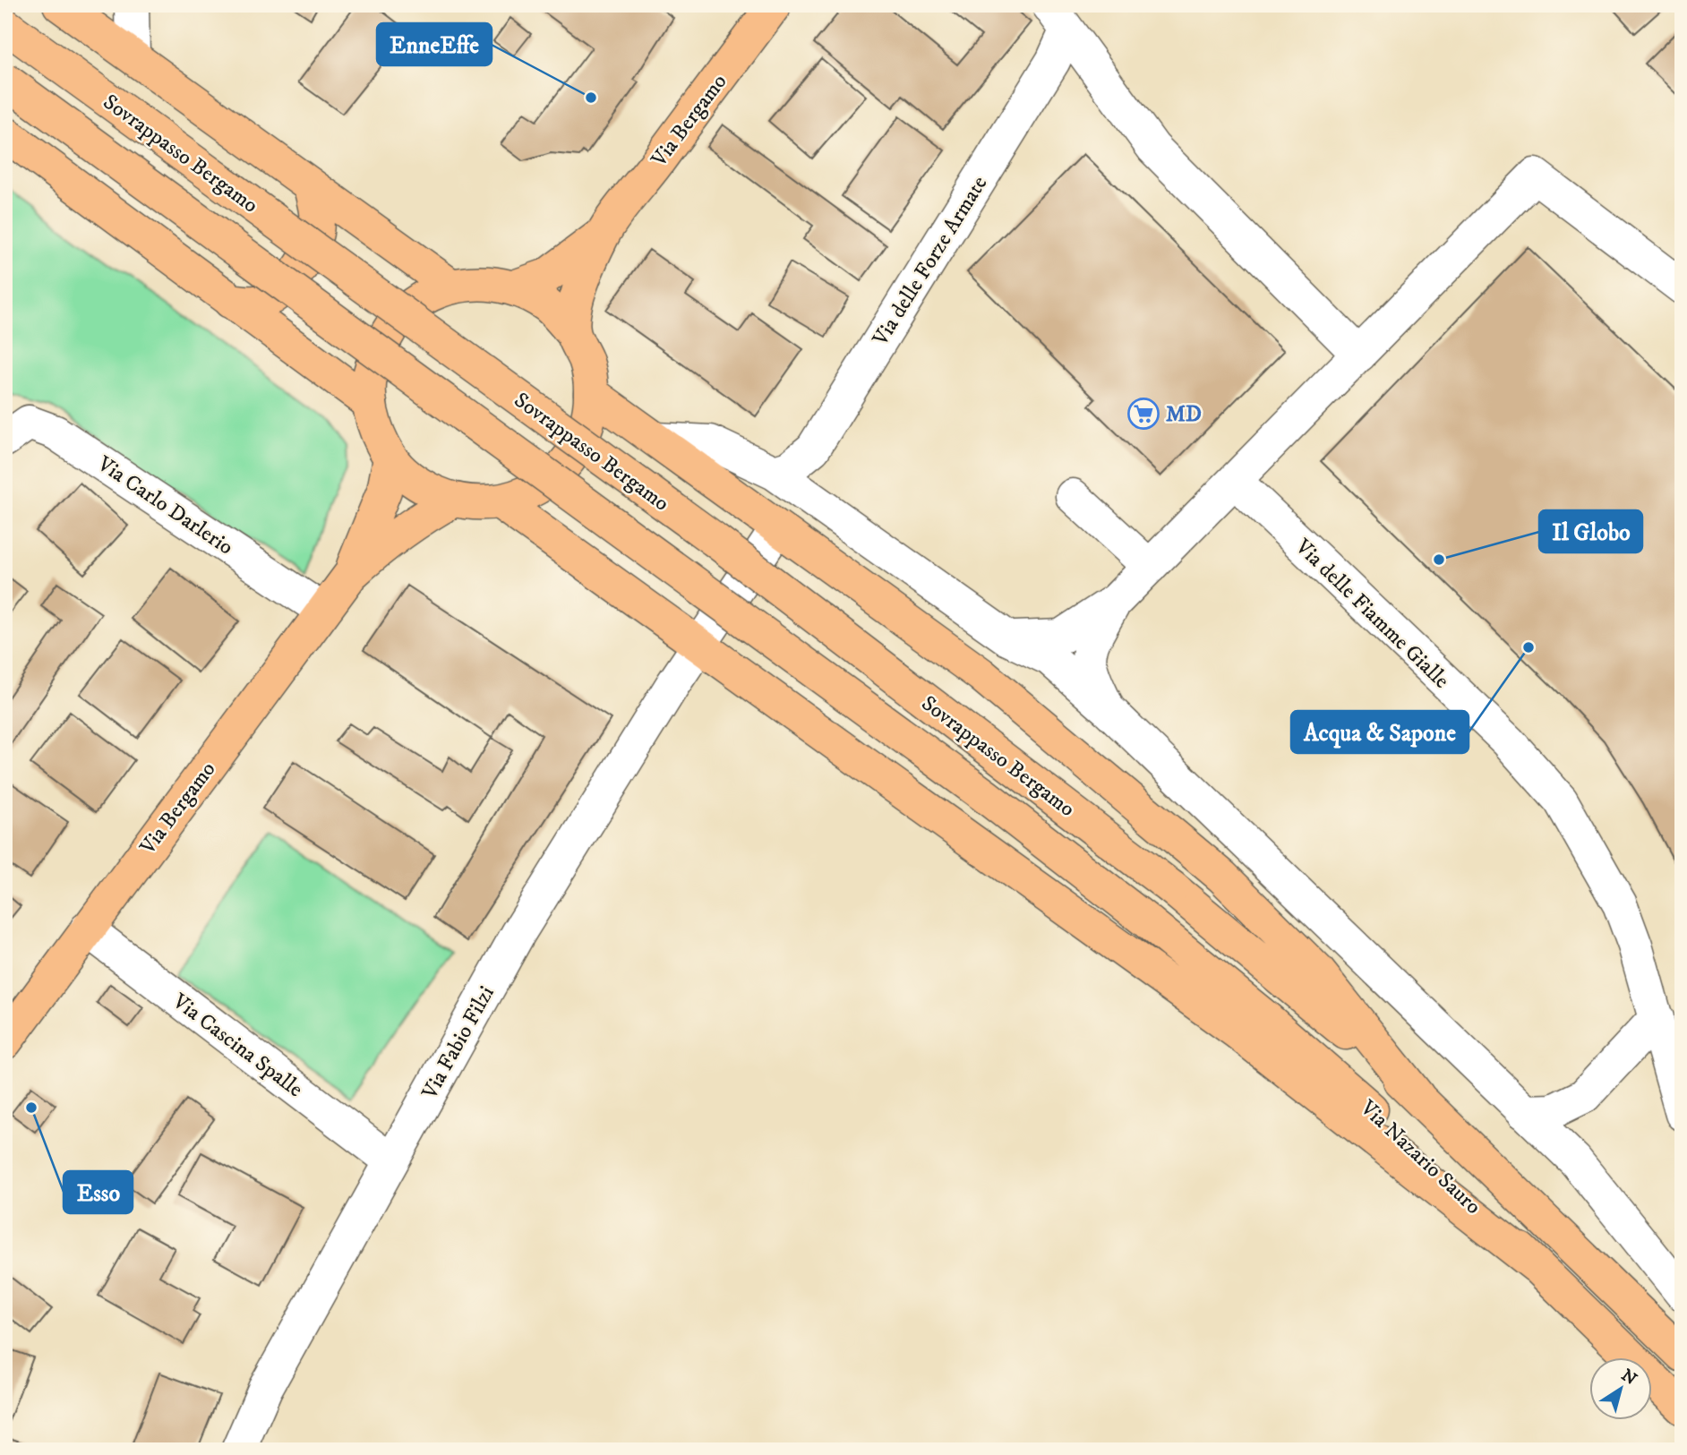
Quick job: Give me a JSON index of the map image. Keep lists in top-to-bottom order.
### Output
{
  "streets": {
    "main road": ["Via Bergamo", "Sovrappasso Bergamo", "Via Nazario Sauro"],
    "street": [
      "Via delle Forze Armate",
      "Via Carlo Darlerio",
      "Via delle Fiamme Gialle",
      "Via Fabio Filzi",
      "Via Cascina Spalle"
    ]
  },
  "crossings": [
    ["Via Bergamo", "Via Carlo Darlerio"],
    ["Via Bergamo", "Via Cascina Spalle"],
    ["Sovrappasso Bergamo", "Via Nazario Sauro"],
    ["Via Fabio Filzi", "Via Cascina Spalle"]
  ],
  "places": {
    "other": [
      "EnneEffe",
      "Il Globo",
      "Acqua & Sapone",
      "Esso"
    ],
    "supermarket": ["MD"]
  },
  "north": "top right"
}
